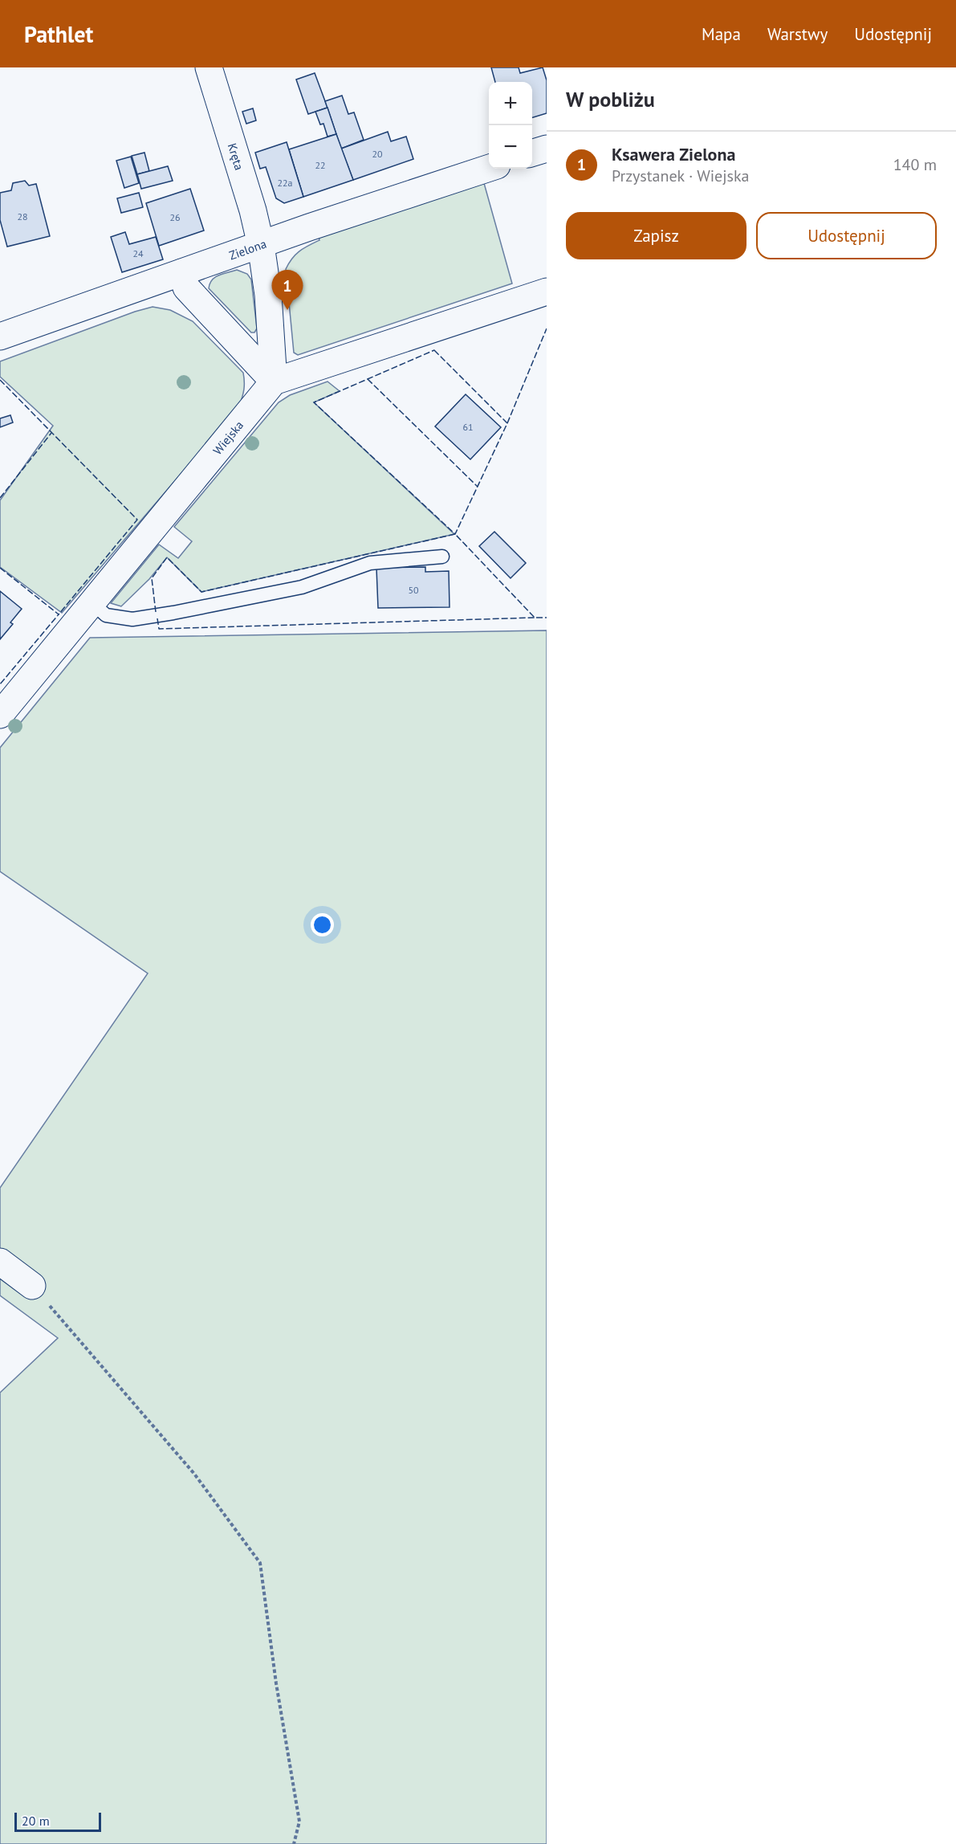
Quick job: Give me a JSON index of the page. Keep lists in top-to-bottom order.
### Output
{
  "streets": {
    "street": ["Kręta", "Zielona", "Wiejska"]
  },
  "crossings": [
    ["Kręta", "Zielona"],
    ["Kręta", "Wiejska"]
  ],
  "house_numbers": [
    "20",
    "22",
    "22a",
    "28",
    "26",
    "24",
    "61",
    "50"
  ],
  "scale_bar": "20 m",
  "page": {
    "header": "Pathlet",
    "nav": ["Mapa", "Warstwy", "Udostępnij"],
    "heading": "W pobliżu",
    "map_buttons": ["+", "−"],
    "list": [
      {
        "mark": "1",
        "name": "Ksawera Zielona",
        "note": "Przystanek · Wiejska",
        "value": "140 m"
      }
    ],
    "buttons": ["Zapisz", "Udostępnij"],
    "pins": "1",
    "scale": "20 m"
  }
}
